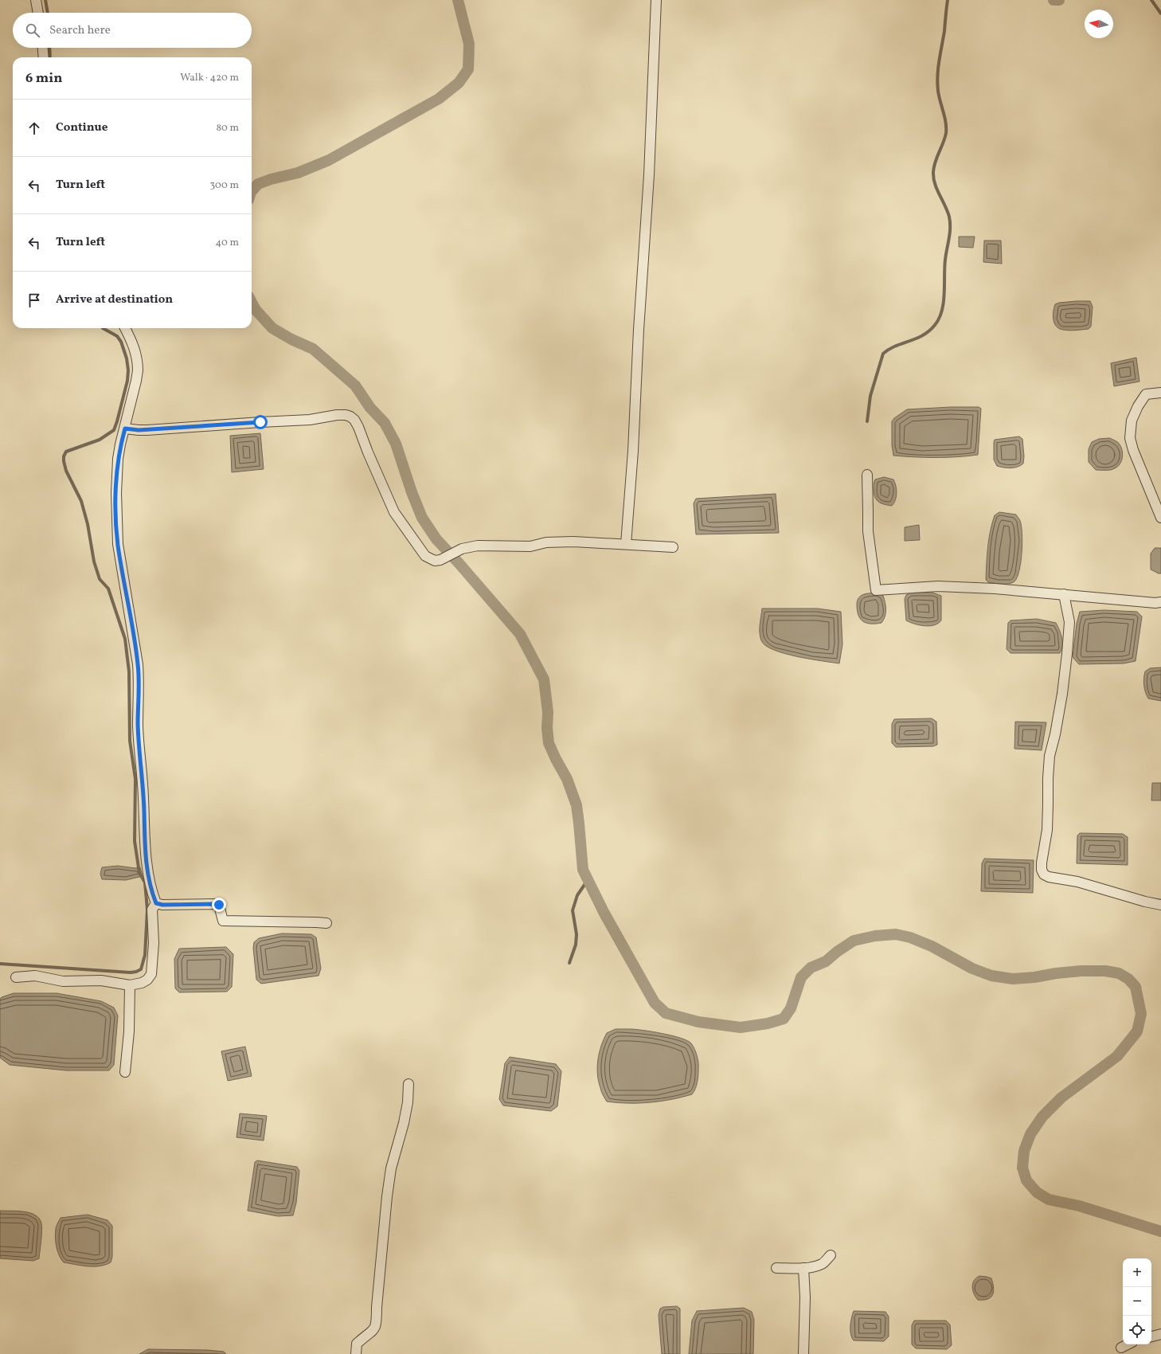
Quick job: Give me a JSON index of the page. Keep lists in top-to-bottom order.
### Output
{
  "north": "left",
  "page": {
    "search": "Search here",
    "heading": ["6 min", "Walk · 420 m"],
    "list": [
      ["Continue", "80 m"],
      ["Turn left", "300 m"],
      ["Turn left", "40 m"],
      "Arrive at destination"
    ],
    "map_buttons": ["+", "−"]
  }
}
